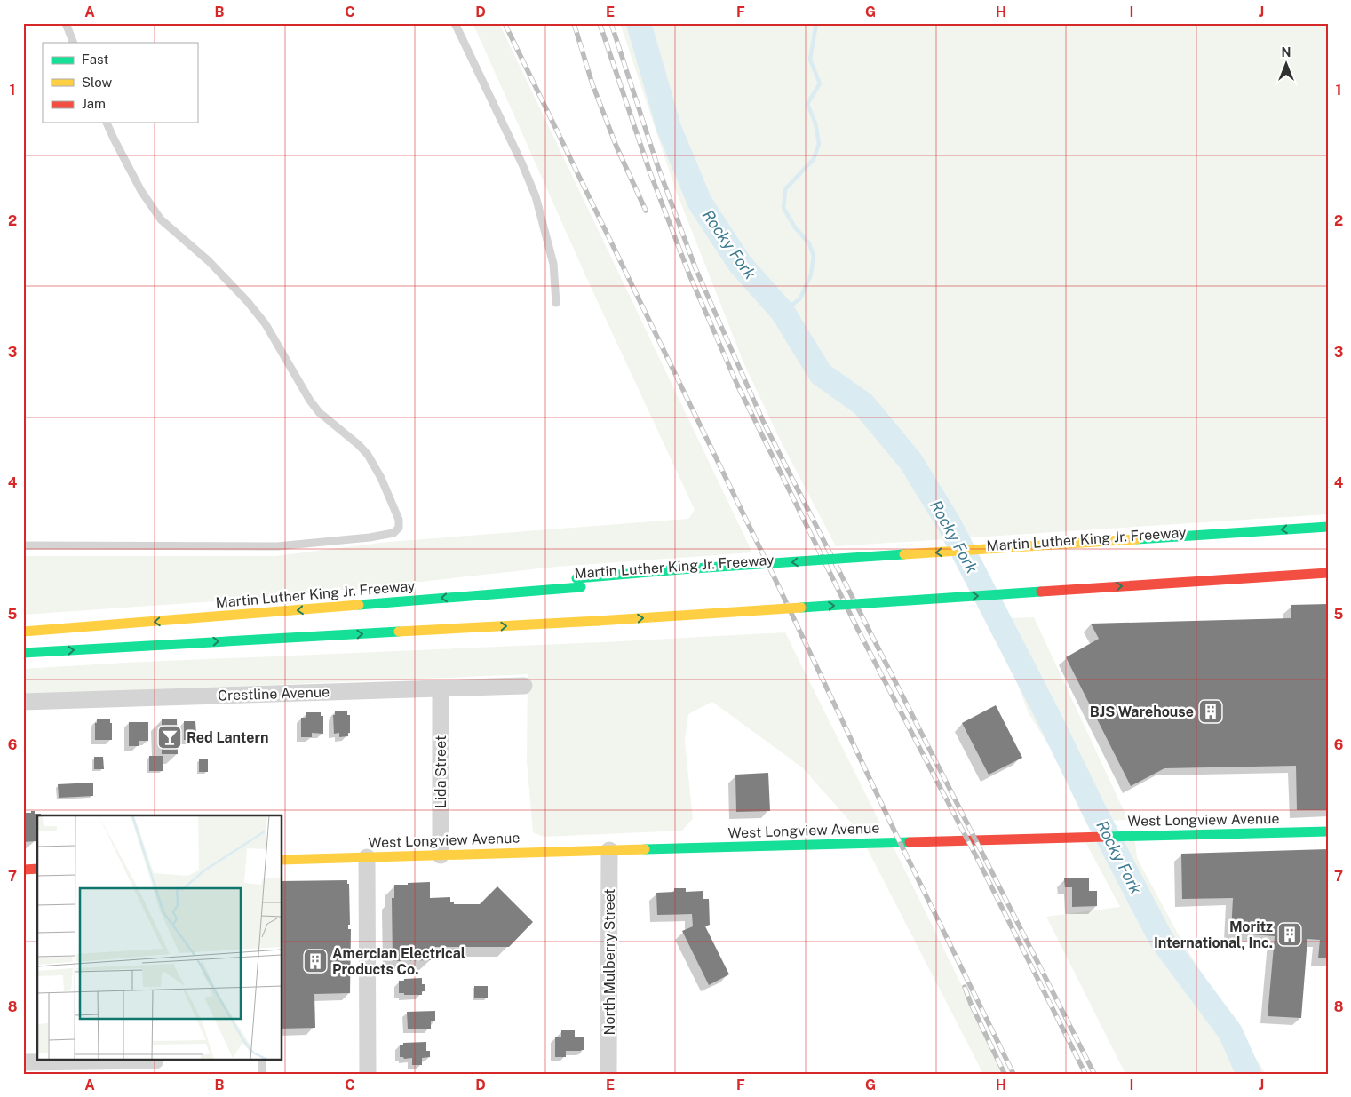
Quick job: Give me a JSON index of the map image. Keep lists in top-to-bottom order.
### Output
{
  "streets": {
    "main road": ["Martin Luther King Jr. Freeway", "West Longview Avenue"],
    "street": ["Crestline Avenue", "Lida Street", "North Mulberry Street"]
  },
  "crossings": [
    ["Crestline Avenue", "Lida Street"],
    ["Lida Street", "West Longview Avenue"],
    ["West Longview Avenue", "North Mulberry Street"]
  ],
  "water": ["Rocky Fork"],
  "places": {
    "building": ["BJS Warehouse", "Moritz International, Inc.", "Amercian Electrical Products Co."],
    "bar": ["Red Lantern"]
  },
  "legend": ["Fast", "Slow", "Jam"],
  "north": "top",
  "grid": {
    "columns": [
      "A",
      "B",
      "C",
      "D",
      "E",
      "F",
      "G",
      "H",
      "I",
      "J"
    ],
    "rows": [
      "1",
      "2",
      "3",
      "4",
      "5",
      "6",
      "7",
      "8"
    ]
  }
}
